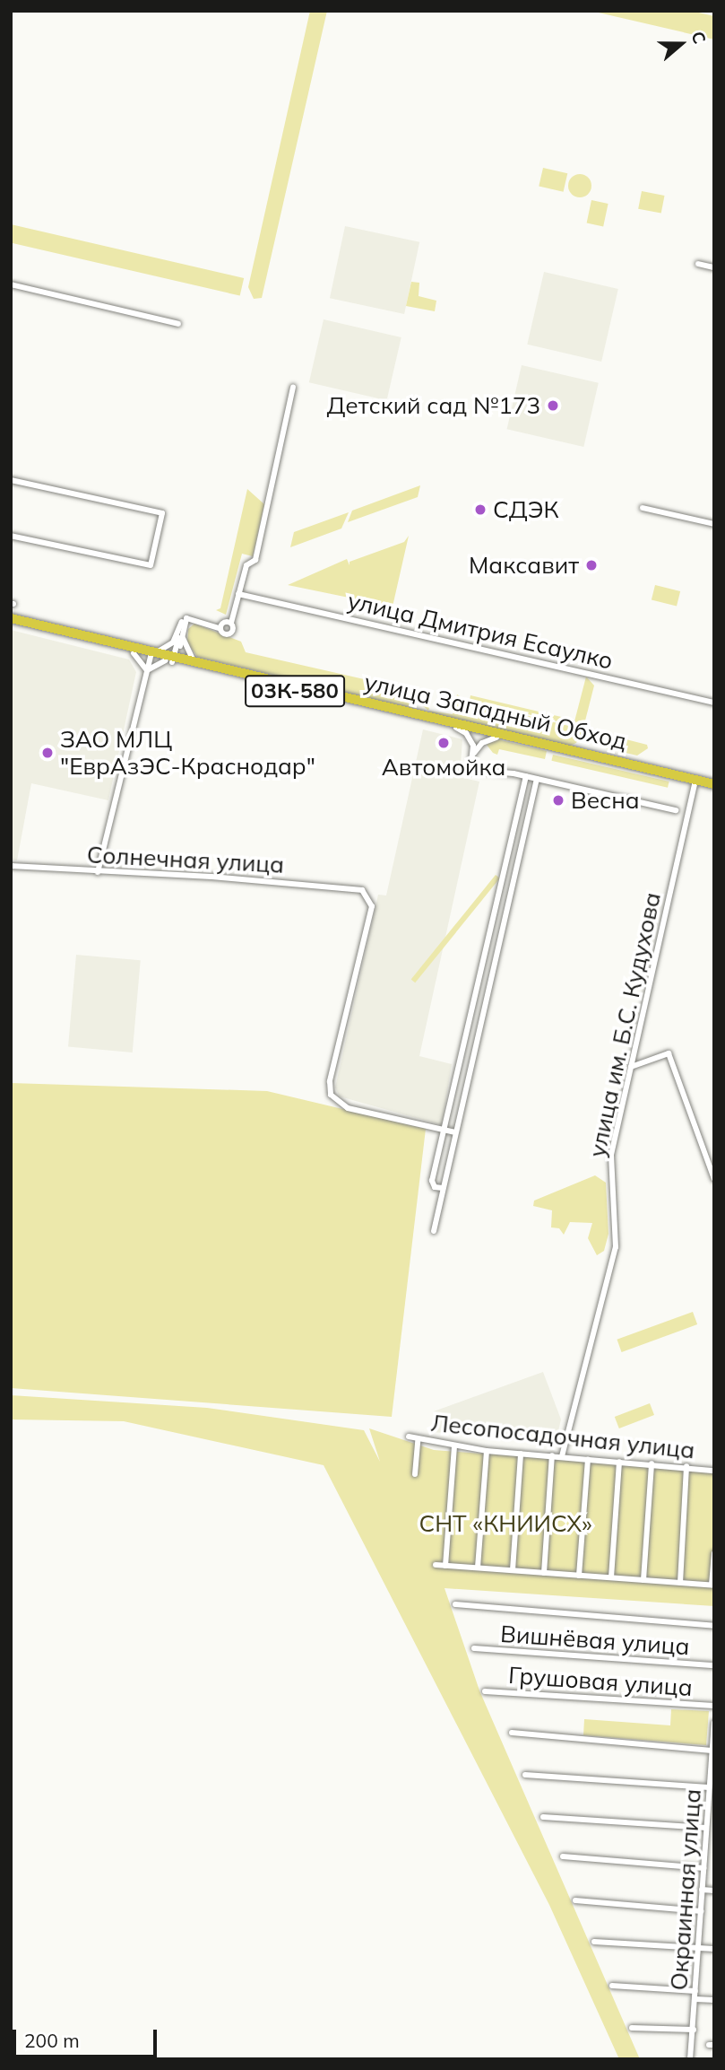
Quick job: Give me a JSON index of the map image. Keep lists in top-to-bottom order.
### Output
{
  "streets": {
    "highway": ["03К-580", "улица Западный Обход"],
    "street": [
      "улица Дмитрия Есаулко",
      "Солнечная улица",
      "улица им. Б.С. Кудухова",
      "Лесопосадочная улица",
      "Вишнёвая улица",
      "Грушовая улица",
      "Окраинная улица"
    ]
  },
  "crossings": [
    ["улица Западный Обход", "улица им. Б.С. Кудухова"],
    ["улица им. Б.С. Кудухова", "Лесопосадочная улица"]
  ],
  "parks": ["СНТ «КНИИСХ»"],
  "places": [
    "Детский сад №173",
    "СДЭК",
    "Максавит",
    "Автомойка",
    "ЗАО МЛЦ \"ЕврАзЭС-Краснодар\"",
    "Весна"
  ],
  "scale_bar": "200 m",
  "north": "right"
}
